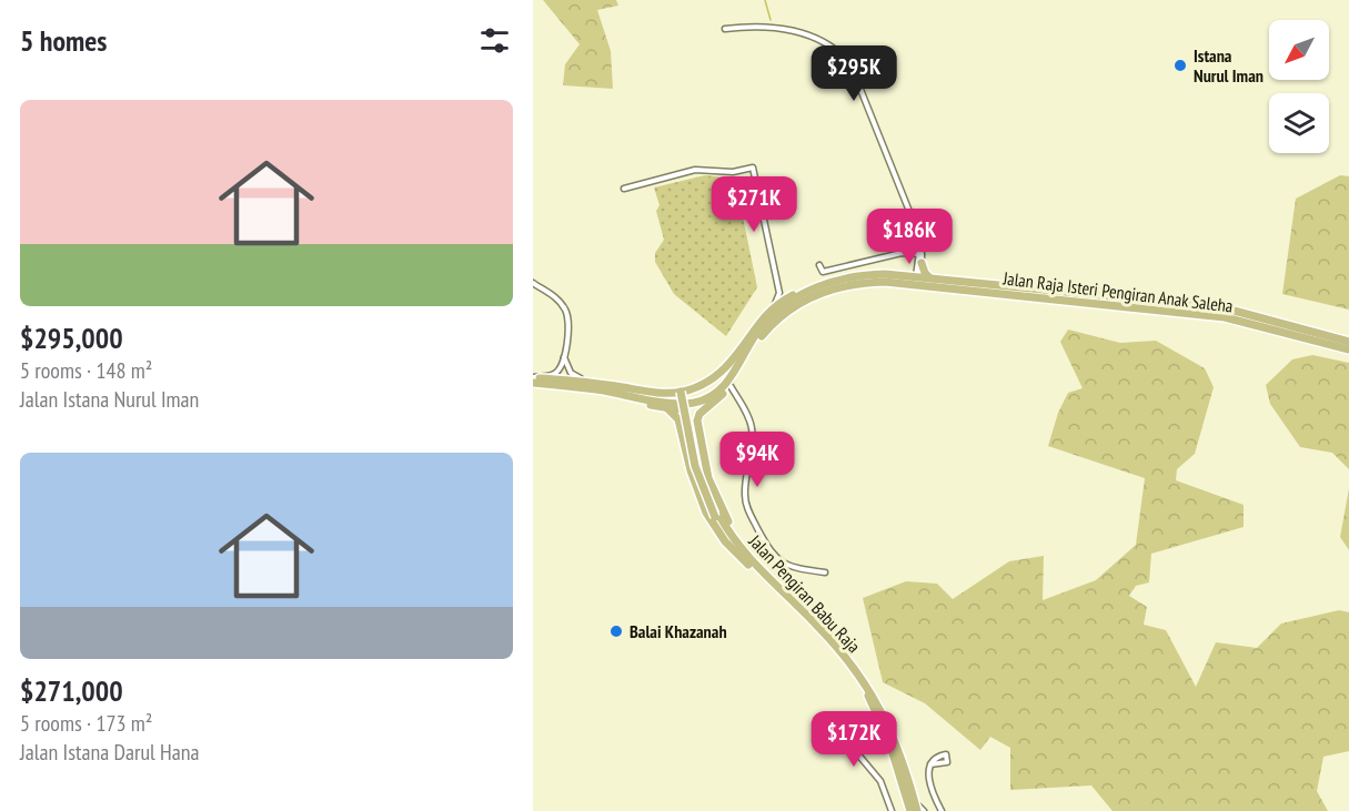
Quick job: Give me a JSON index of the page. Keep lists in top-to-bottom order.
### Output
{
  "streets": {
    "main road": ["Jalan Raja Isteri Pengiran Anak Saleha", "Jalan Pengiran Babu Raja"]
  },
  "places": ["Istana Nurul Iman", "Balai Khazanah"],
  "north": "bottom left",
  "page": {
    "heading": "5 homes",
    "price": [
      "$295K",
      "$271K",
      "$186K",
      "$94K",
      "$172K"
    ],
    "list": [
      {
        "name": "$295,000",
        "note": "5 rooms · 148 m² · Jalan Istana Nurul Iman"
      },
      {
        "name": "$271,000",
        "note": "5 rooms · 173 m² · Jalan Istana Darul Hana"
      }
    ]
  }
}
